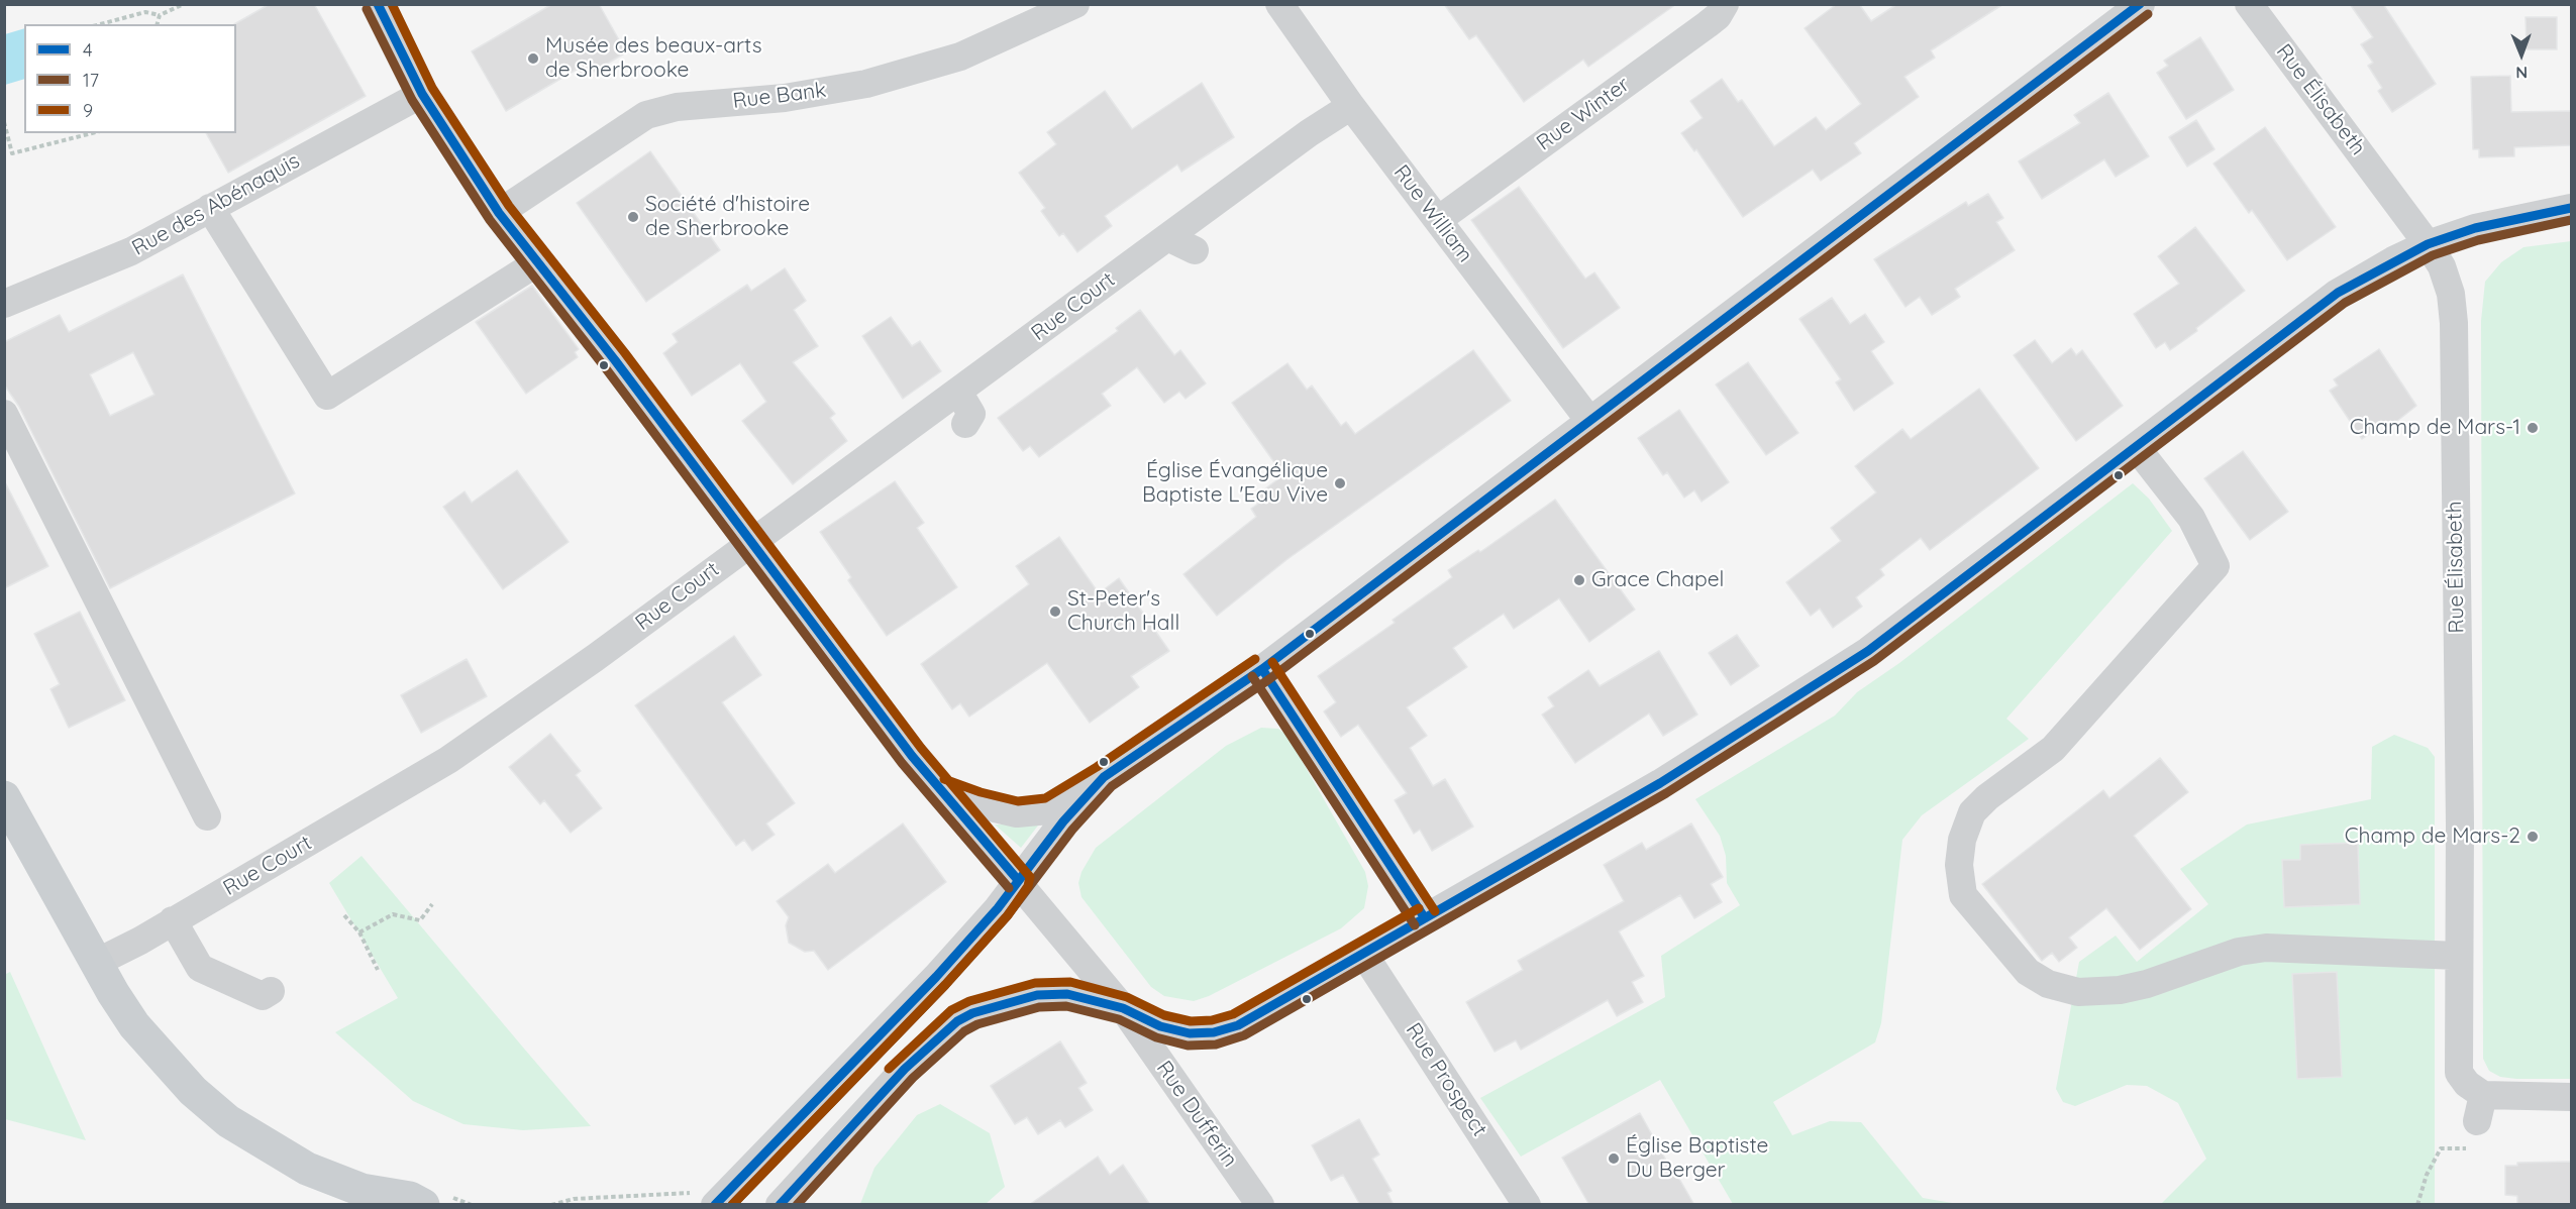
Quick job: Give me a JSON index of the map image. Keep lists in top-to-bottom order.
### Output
{
  "streets": {
    "street": [
      "Rue Bank",
      "Rue Élisabeth",
      "Rue Winter",
      "Rue des Abénaquis",
      "Rue William",
      "Rue Court",
      "Rue Prospect",
      "Rue Dufferin"
    ]
  },
  "crossings": [
    ["Rue Bank", "Rue Dufferin"],
    ["Rue Winter", "Rue William"],
    ["Rue des Abénaquis", "Rue Dufferin"],
    ["Rue William", "Rue Court"],
    ["Rue Court", "Rue Dufferin"]
  ],
  "places": [
    "Musée des beaux-arts de Sherbrooke",
    "Société d'histoire de Sherbrooke",
    "Champ de Mars-1",
    "Église Évangélique Baptiste L'Eau Vive",
    "Grace Chapel",
    "St-Peter's Church Hall",
    "Champ de Mars-2",
    "Église Baptiste Du Berger"
  ],
  "lines": ["transit line 4", "transit line 9", "transit line 17"],
  "legend": ["4", "17", "9"],
  "north": "bottom"
}
